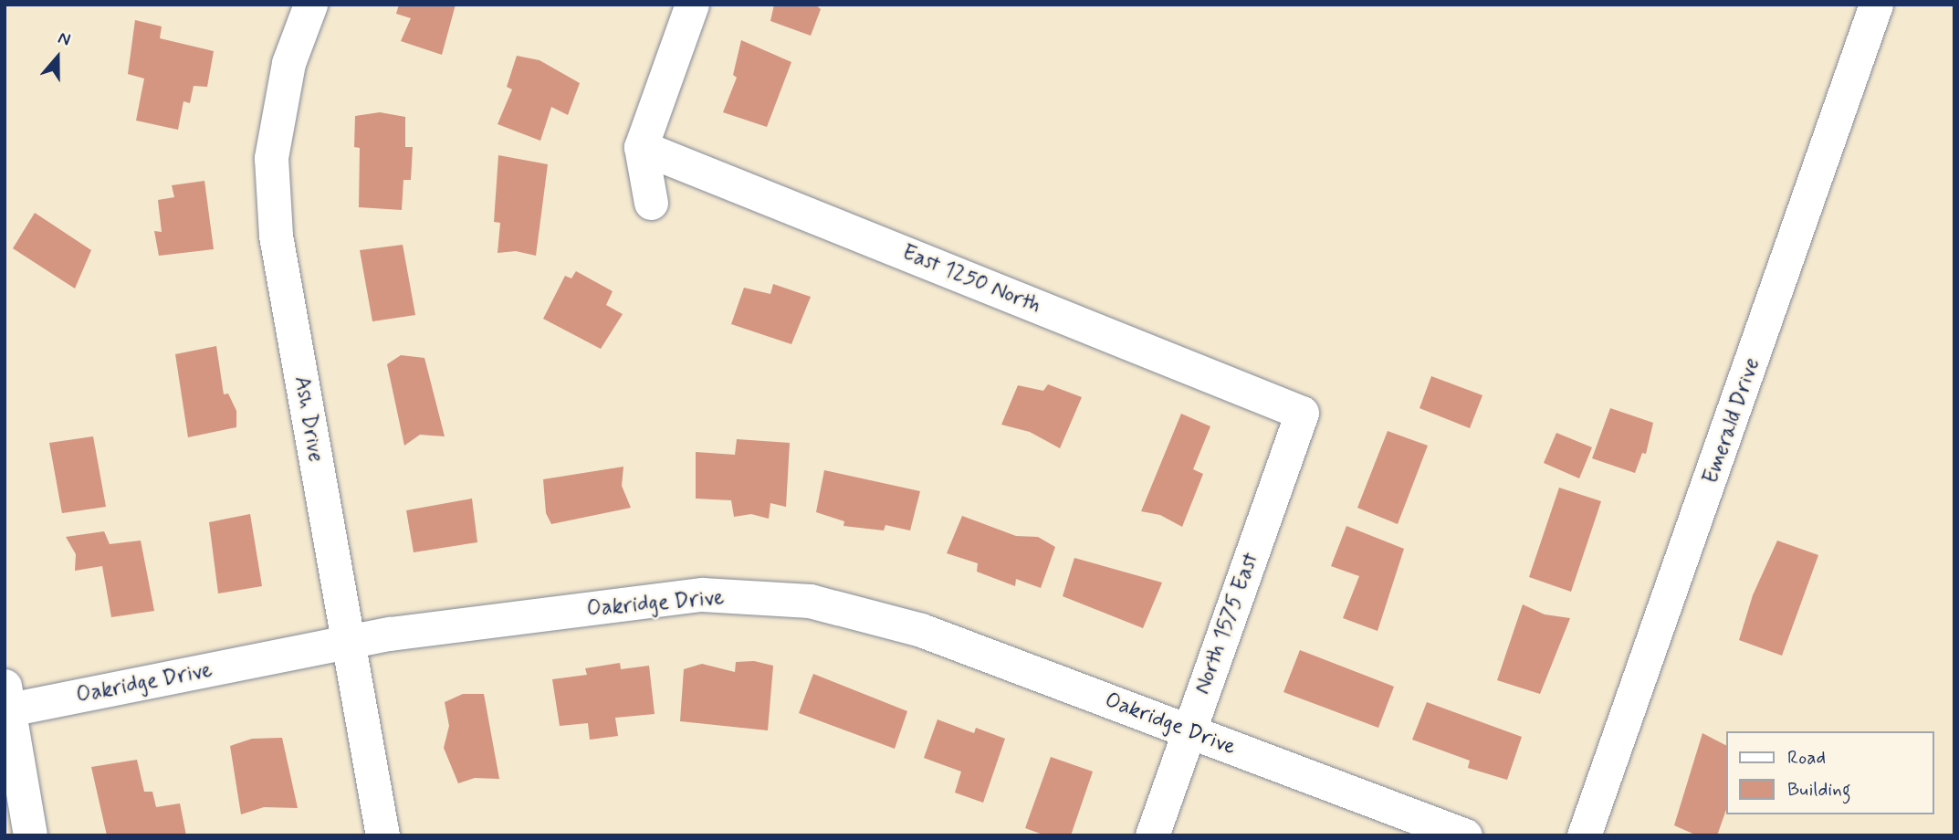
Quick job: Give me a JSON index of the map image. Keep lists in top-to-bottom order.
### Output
{
  "streets": {
    "street": [
      "East 1250 North",
      "Ash Drive",
      "Emerald Drive",
      "Oakridge Drive",
      "North 1575 East"
    ]
  },
  "crossings": [
    ["East 1250 North", "North 1575 East"],
    ["Ash Drive", "Oakridge Drive"],
    ["Oakridge Drive", "North 1575 East"]
  ],
  "legend": ["Road", "Building"],
  "north": "top"
}
